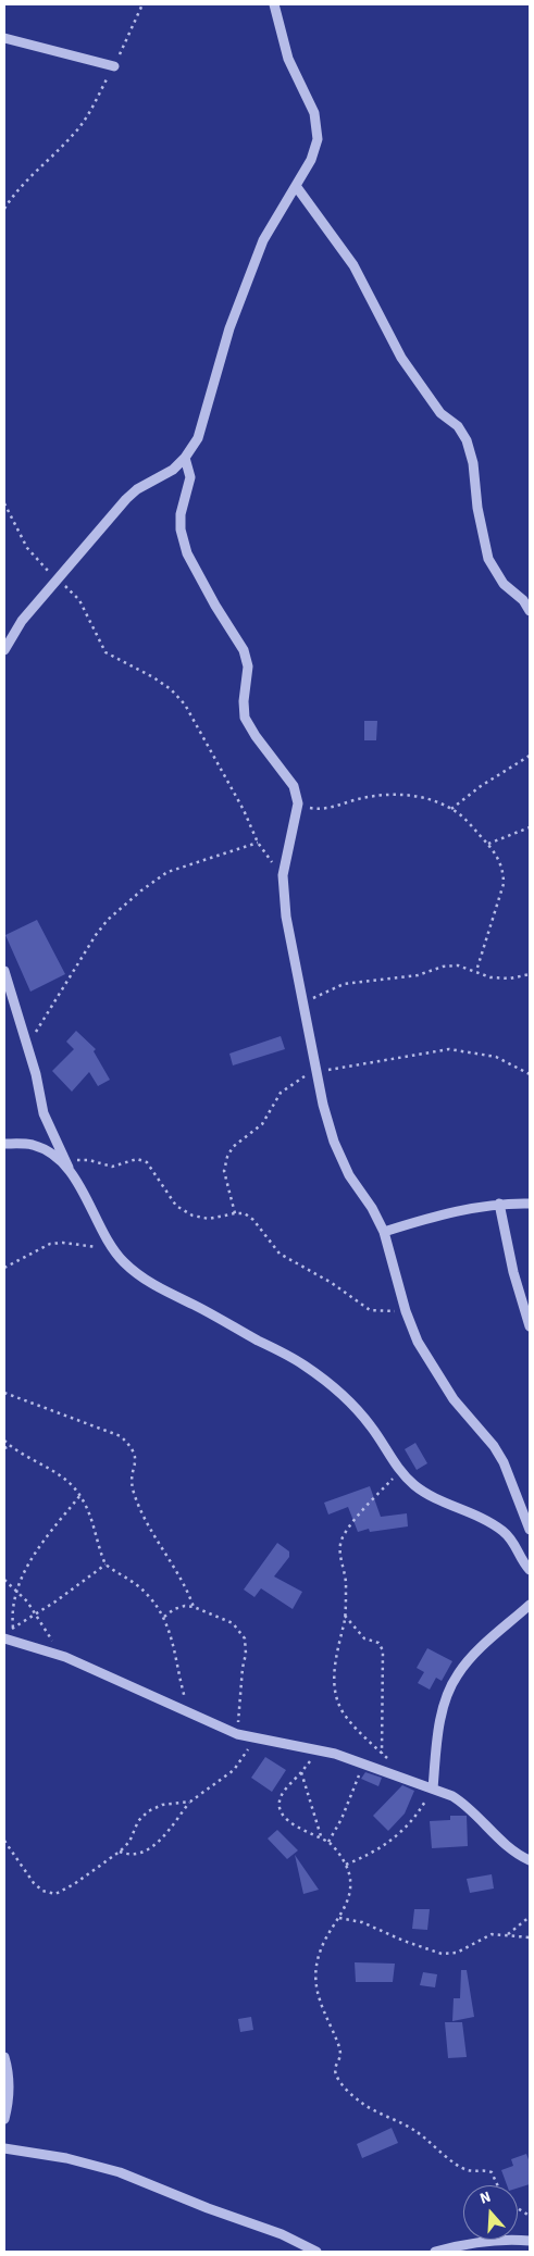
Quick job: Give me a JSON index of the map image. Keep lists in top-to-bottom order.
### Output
{
  "north": "top"
}
